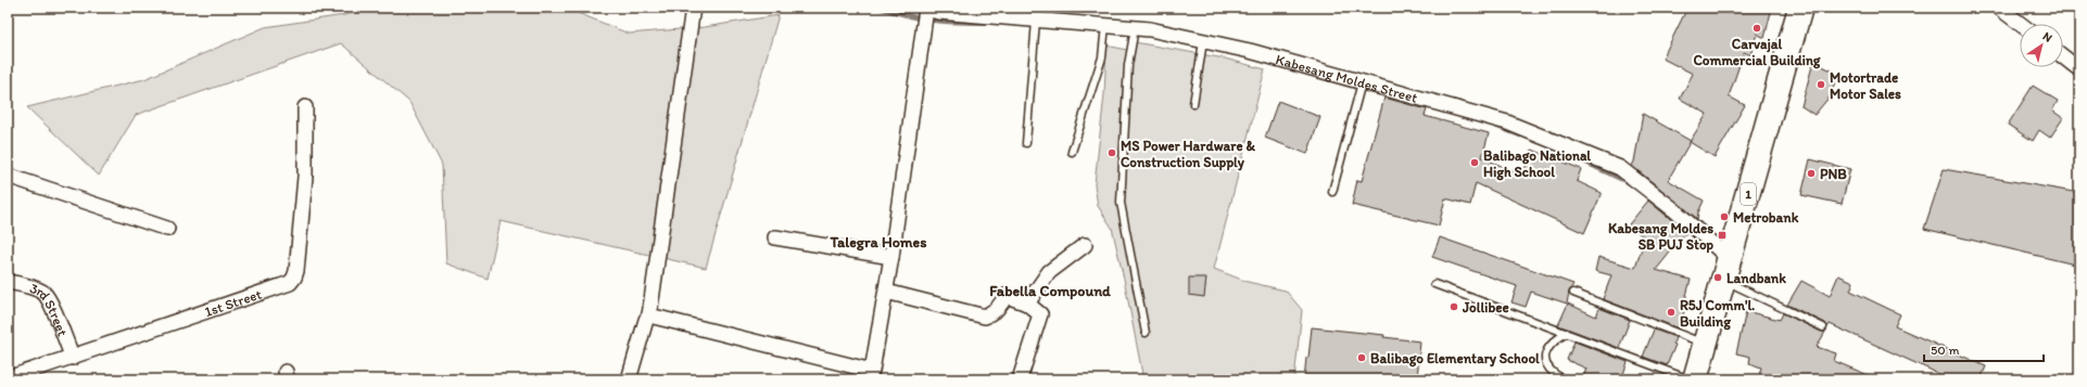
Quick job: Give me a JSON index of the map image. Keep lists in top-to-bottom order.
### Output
{
  "streets": {
    "highway": ["1"],
    "street": ["Kabesang Moldes Street", "1st Street", "3rd Street"]
  },
  "crossings": [
    ["Kabesang Moldes Street", "1"],
    ["1st Street", "3rd Street"]
  ],
  "districts": ["Talegra Homes", "Fabella Compound"],
  "places": {
    "other": [
      "Carvajal Commercial Building",
      "Motortrade Motor Sales",
      "MS Power Hardware & Construction Supply",
      "Balibago National High School",
      "PNB",
      "Metrobank",
      "Landbank",
      "Jollibee",
      "R5J Comm'l. Building",
      "Balibago Elementary School"
    ],
    "transit": ["Kabesang Moldes SB PUJ Stop"]
  },
  "scale_bar": "50 m",
  "north": "top right"
}
